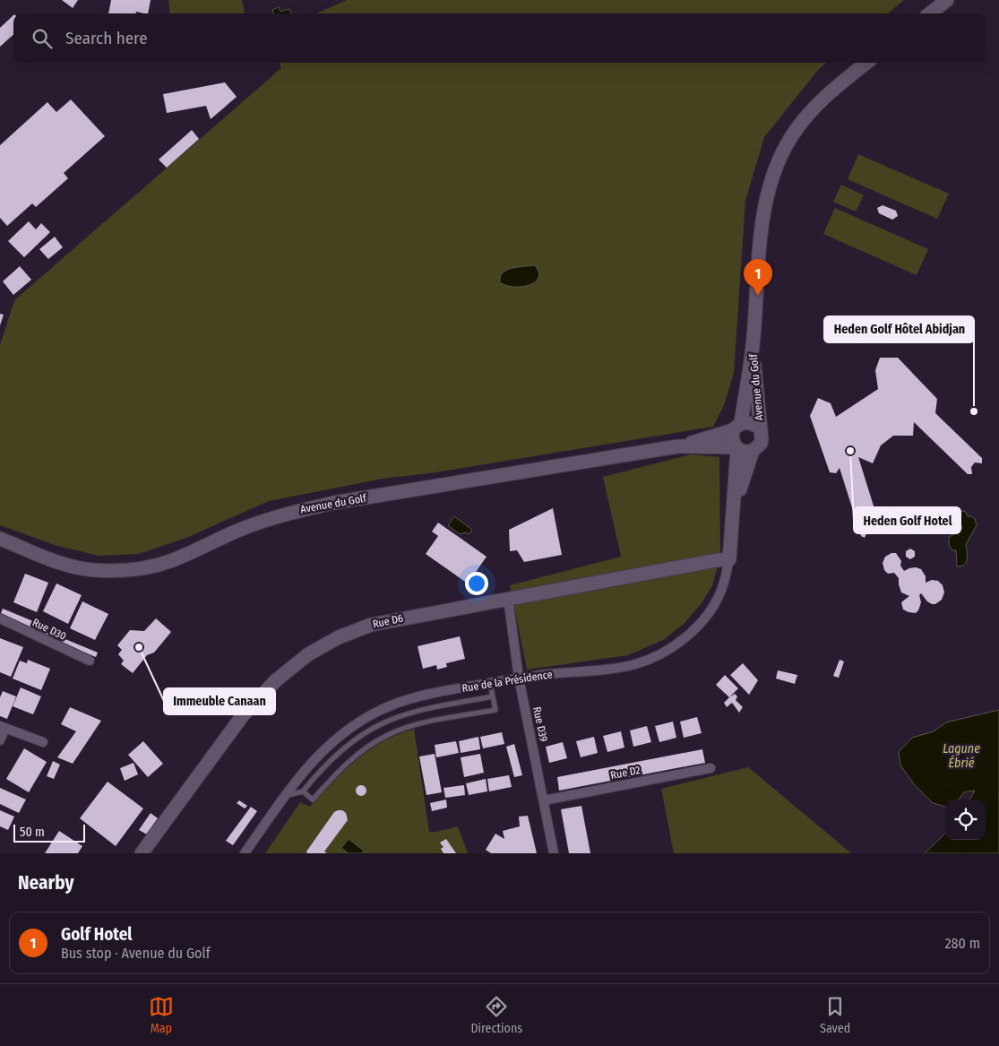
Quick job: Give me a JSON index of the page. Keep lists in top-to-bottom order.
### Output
{
  "streets": {
    "main road": ["Avenue du Golf", "Rue D6", "Rue de la Présidence"],
    "street": ["Rue D30", "Rue D39", "Rue D2"]
  },
  "crossings": [
    ["Avenue du Golf", "Rue de la Présidence"],
    ["Rue D6", "Rue de la Présidence"],
    ["Rue D6", "Rue D39"],
    ["Rue de la Présidence", "Rue D39"],
    ["Rue D39", "Rue D2"]
  ],
  "water": ["Lagune Ébrié"],
  "places": ["Heden Golf Hôtel Abidjan", "Heden Golf Hotel", "Immeuble Canaan"],
  "scale_bar": "50 m",
  "page": {
    "search": "Search here",
    "pins": "1",
    "scale": "50 m",
    "heading": "Nearby",
    "list": [
      {
        "mark": "1",
        "name": "Golf Hotel",
        "note": "Bus stop · Avenue du Golf",
        "value": "280 m"
      }
    ],
    "nav": ["Map", "Directions", "Saved"]
  }
}
